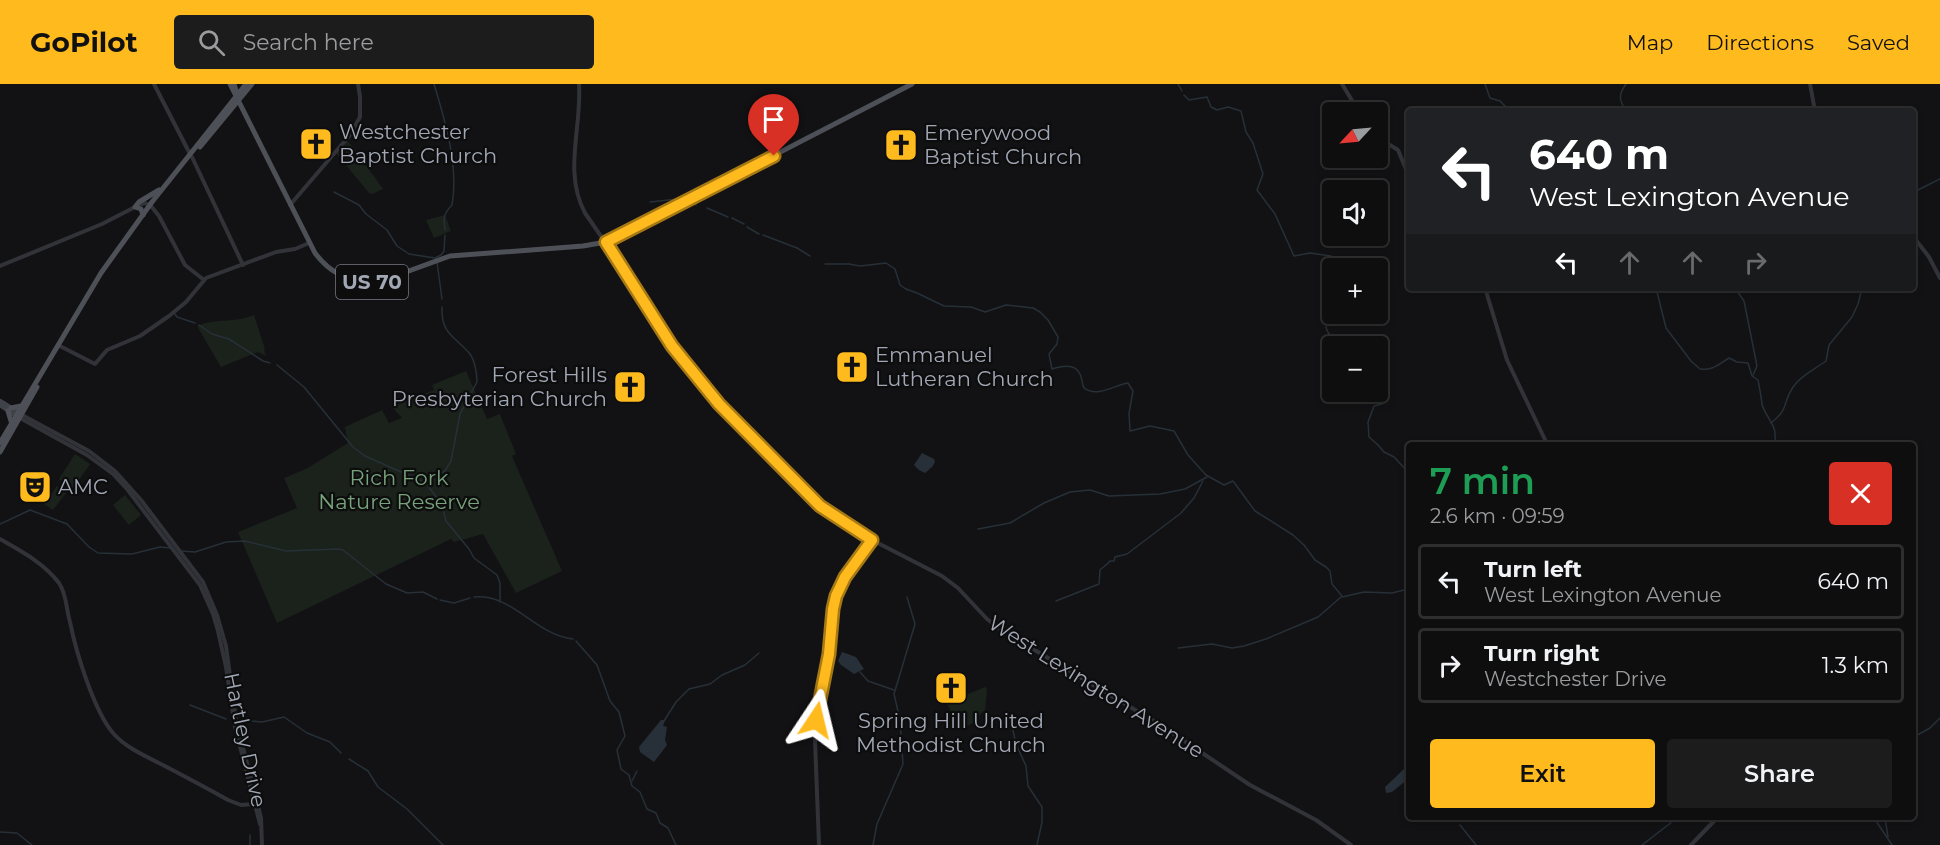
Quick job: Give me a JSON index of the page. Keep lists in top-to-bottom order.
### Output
{
  "streets": {
    "main road": ["US 70"],
    "street": ["West Lexington Avenue", "Hartley Drive"]
  },
  "crossings": [
    ["US 70", "West Lexington Avenue"]
  ],
  "parks": ["Rich Fork Nature Reserve"],
  "places": {
    "church": [
      "Westchester Baptist Church",
      "Emerywood Baptist Church",
      "Emmanuel Lutheran Church",
      "Forest Hills Presbyterian Church",
      "Spring Hill United Methodist Church"
    ],
    "theatre": ["AMC"]
  },
  "north": "bottom left",
  "page": {
    "header": "GoPilot",
    "search": "Search here",
    "nav": ["Map", "Directions", "Saved"],
    "map_buttons": ["+", "−"],
    "turn": ["640 m", "West Lexington Avenue"],
    "heading": ["7 min", "2.6 km · 09:59"],
    "list": [
      {
        "name": "Turn left",
        "note": "West Lexington Avenue",
        "value": "640 m"
      },
      {
        "name": "Turn right",
        "note": "Westchester Drive",
        "value": "1.3 km"
      }
    ],
    "buttons": ["Exit", "Share"]
  }
}
